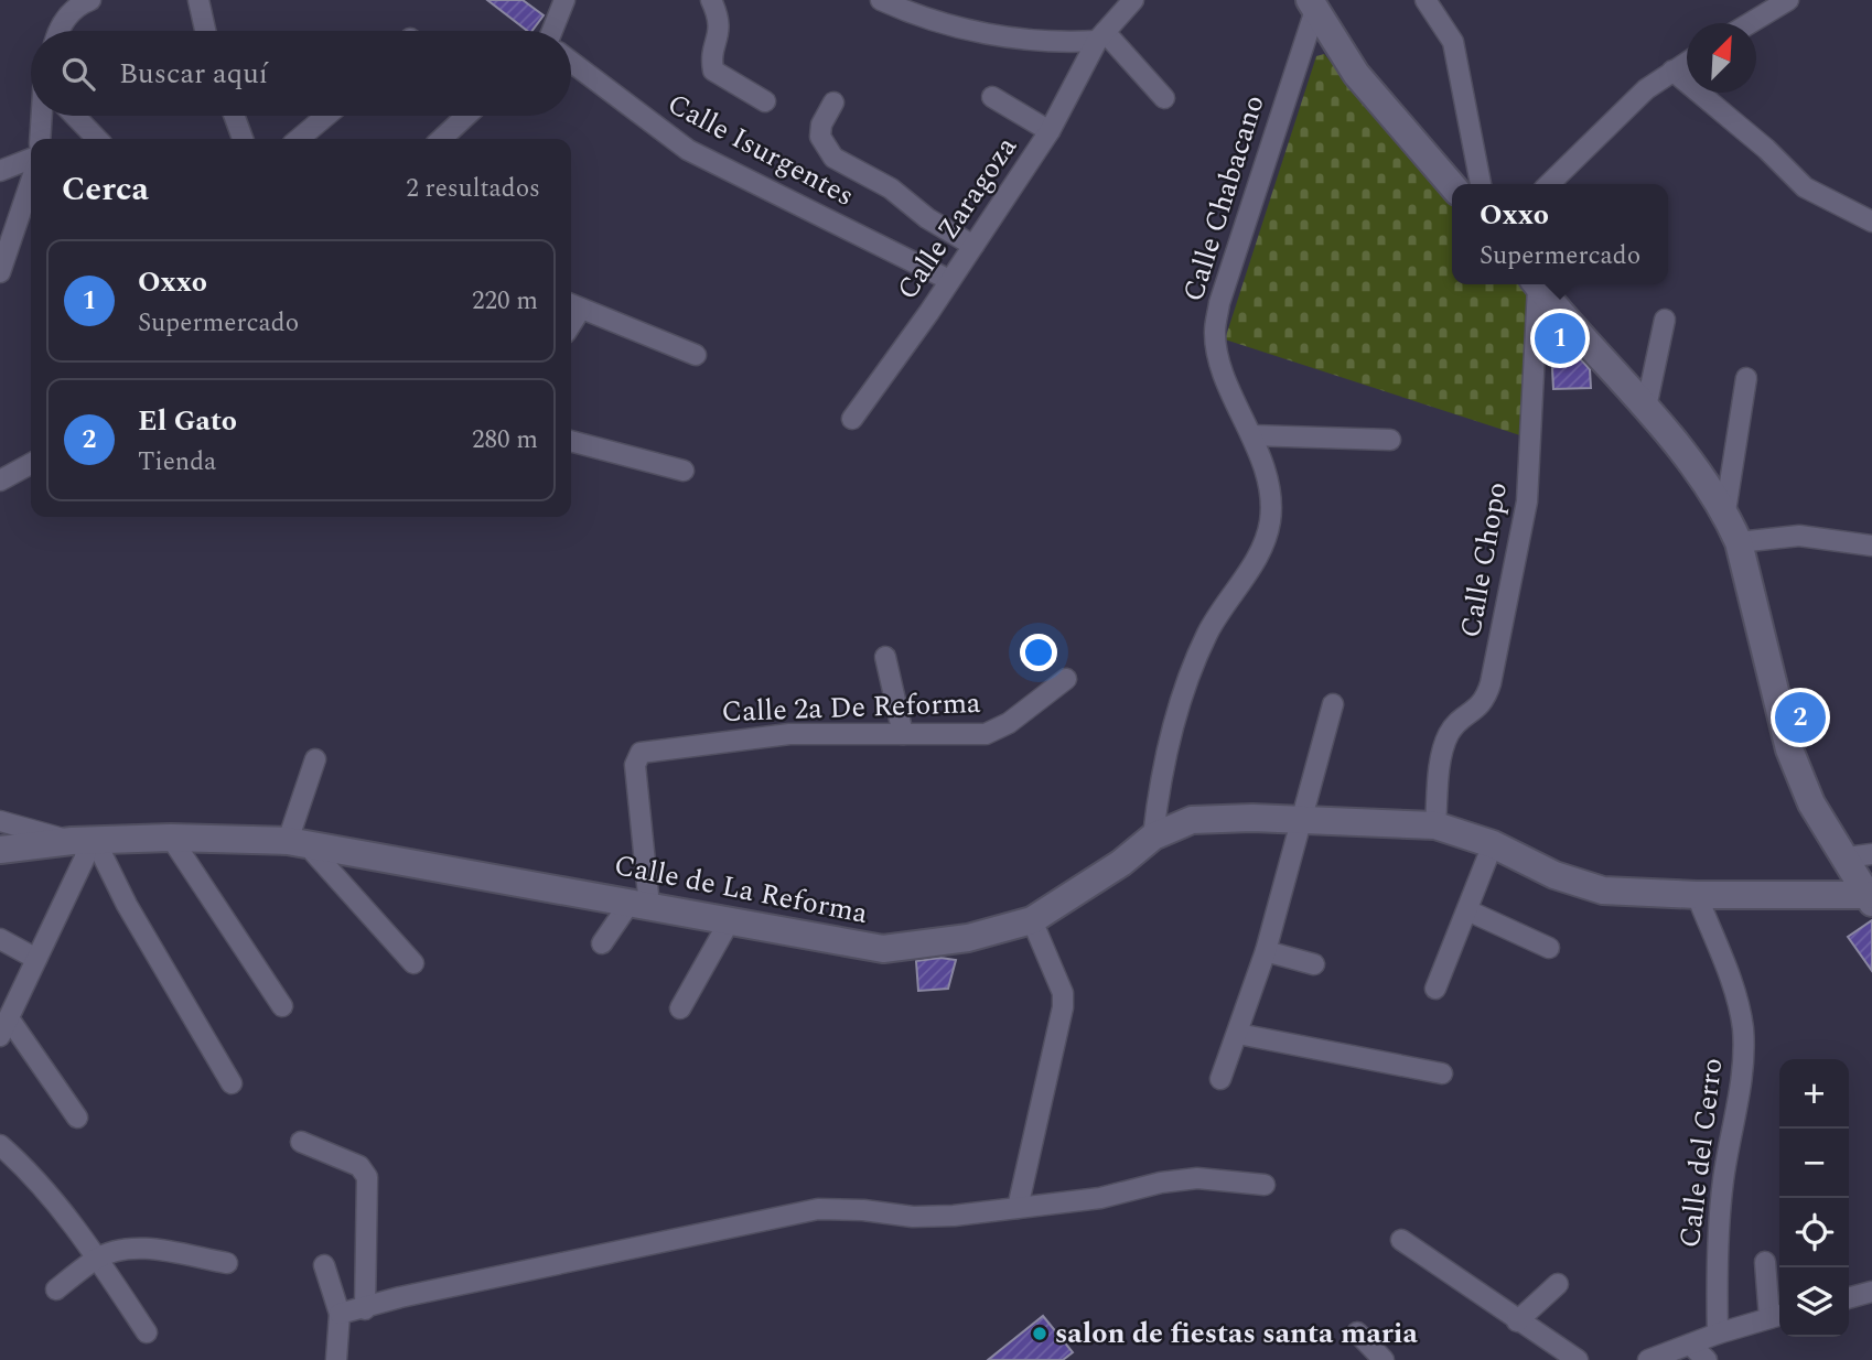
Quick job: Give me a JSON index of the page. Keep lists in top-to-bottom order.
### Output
{
  "streets": {
    "street": [
      "Calle Isurgentes",
      "Calle Chabacano",
      "Calle Zaragoza",
      "Calle Chopo",
      "Calle 2a De Reforma",
      "Calle de La Reforma",
      "Calle del Cerro"
    ]
  },
  "crossings": [
    ["Calle Isurgentes", "Calle Zaragoza"],
    ["Calle Chabacano", "Calle de La Reforma"],
    ["Calle Chopo", "Calle de La Reforma"],
    ["Calle 2a De Reforma", "Calle de La Reforma"],
    ["Calle de La Reforma", "Calle del Cerro"]
  ],
  "places": ["salon de fiestas santa maria"],
  "north": "top right",
  "page": {
    "search": "Buscar aquí",
    "heading": ["Cerca", "2 resultados"],
    "popup": ["Oxxo", "Supermercado"],
    "list": [
      {
        "mark": "1",
        "name": "Oxxo",
        "note": "Supermercado",
        "value": "220 m"
      },
      {
        "mark": "2",
        "name": "El Gato",
        "note": "Tienda",
        "value": "280 m"
      }
    ],
    "pins": ["1", "2"],
    "map_buttons": ["+", "−"]
  }
}
